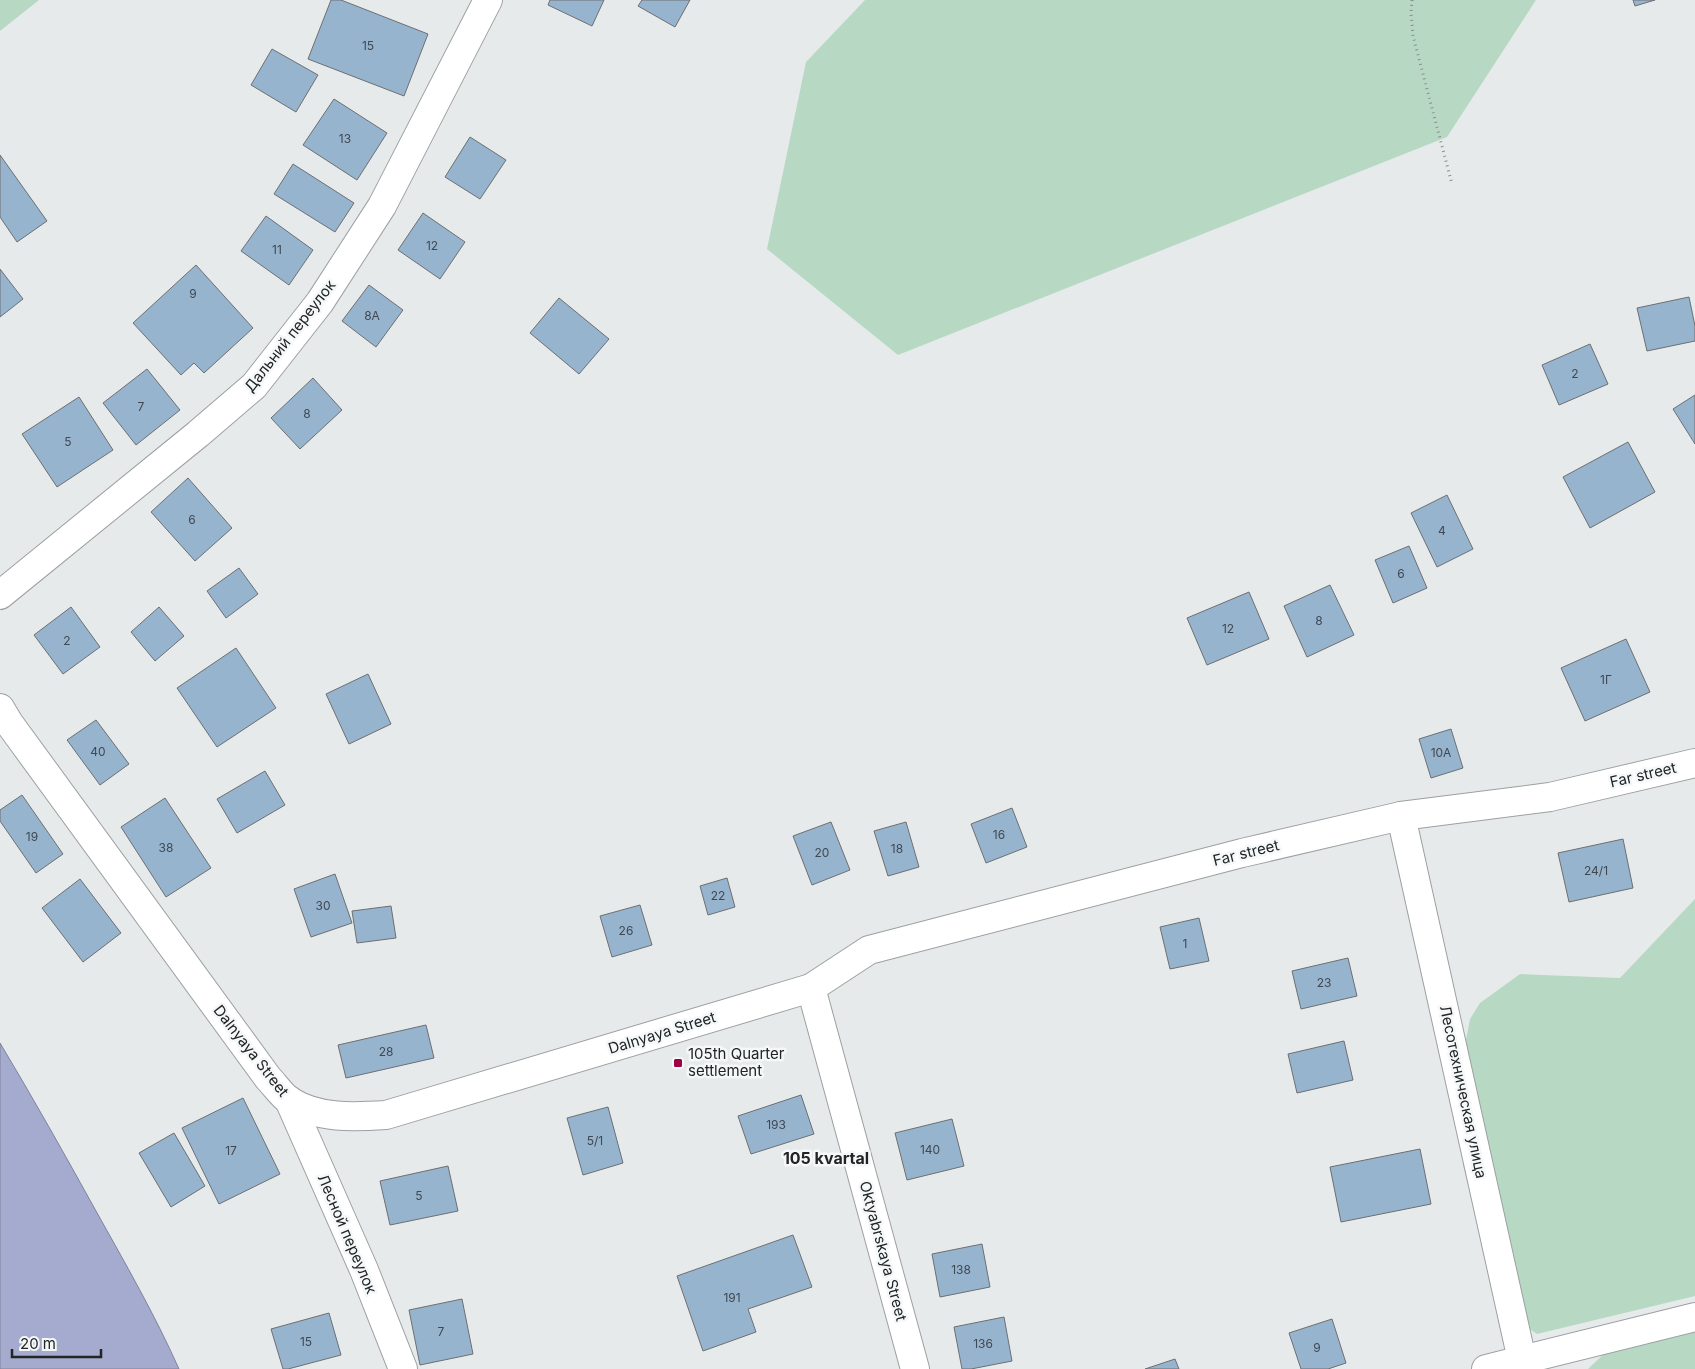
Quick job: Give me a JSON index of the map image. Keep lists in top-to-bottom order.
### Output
{
  "streets": {
    "street": [
      "Дальний переулок",
      "Far street",
      "Dalnyaya Street",
      "Лесотехническая улица",
      "Лесной переулок",
      "Oktyabrskaya Street"
    ]
  },
  "crossings": [
    ["Far street", "Dalnyaya Street"],
    ["Far street", "Лесотехническая улица"],
    ["Far street", "Oktyabrskaya Street"],
    ["Dalnyaya Street", "Лесной переулок"],
    ["Dalnyaya Street", "Oktyabrskaya Street"]
  ],
  "districts": ["105 kvartal"],
  "places": {
    "transit": ["105th Quarter settlement"]
  },
  "house_numbers": [
    "15",
    "13",
    "12",
    "11",
    "9",
    "8А",
    "2",
    "7",
    "8",
    "5",
    "6",
    "4",
    "6",
    "8",
    "12",
    "2",
    "1Г",
    "40",
    "10А",
    "16",
    "19",
    "38",
    "18",
    "20",
    "24/1",
    "22",
    "30",
    "26",
    "1",
    "23",
    "28",
    "193",
    "5/1",
    "140",
    "17",
    "5",
    "138",
    "191",
    "7",
    "15",
    "136",
    "9"
  ],
  "scale_bar": "20 m"
}
